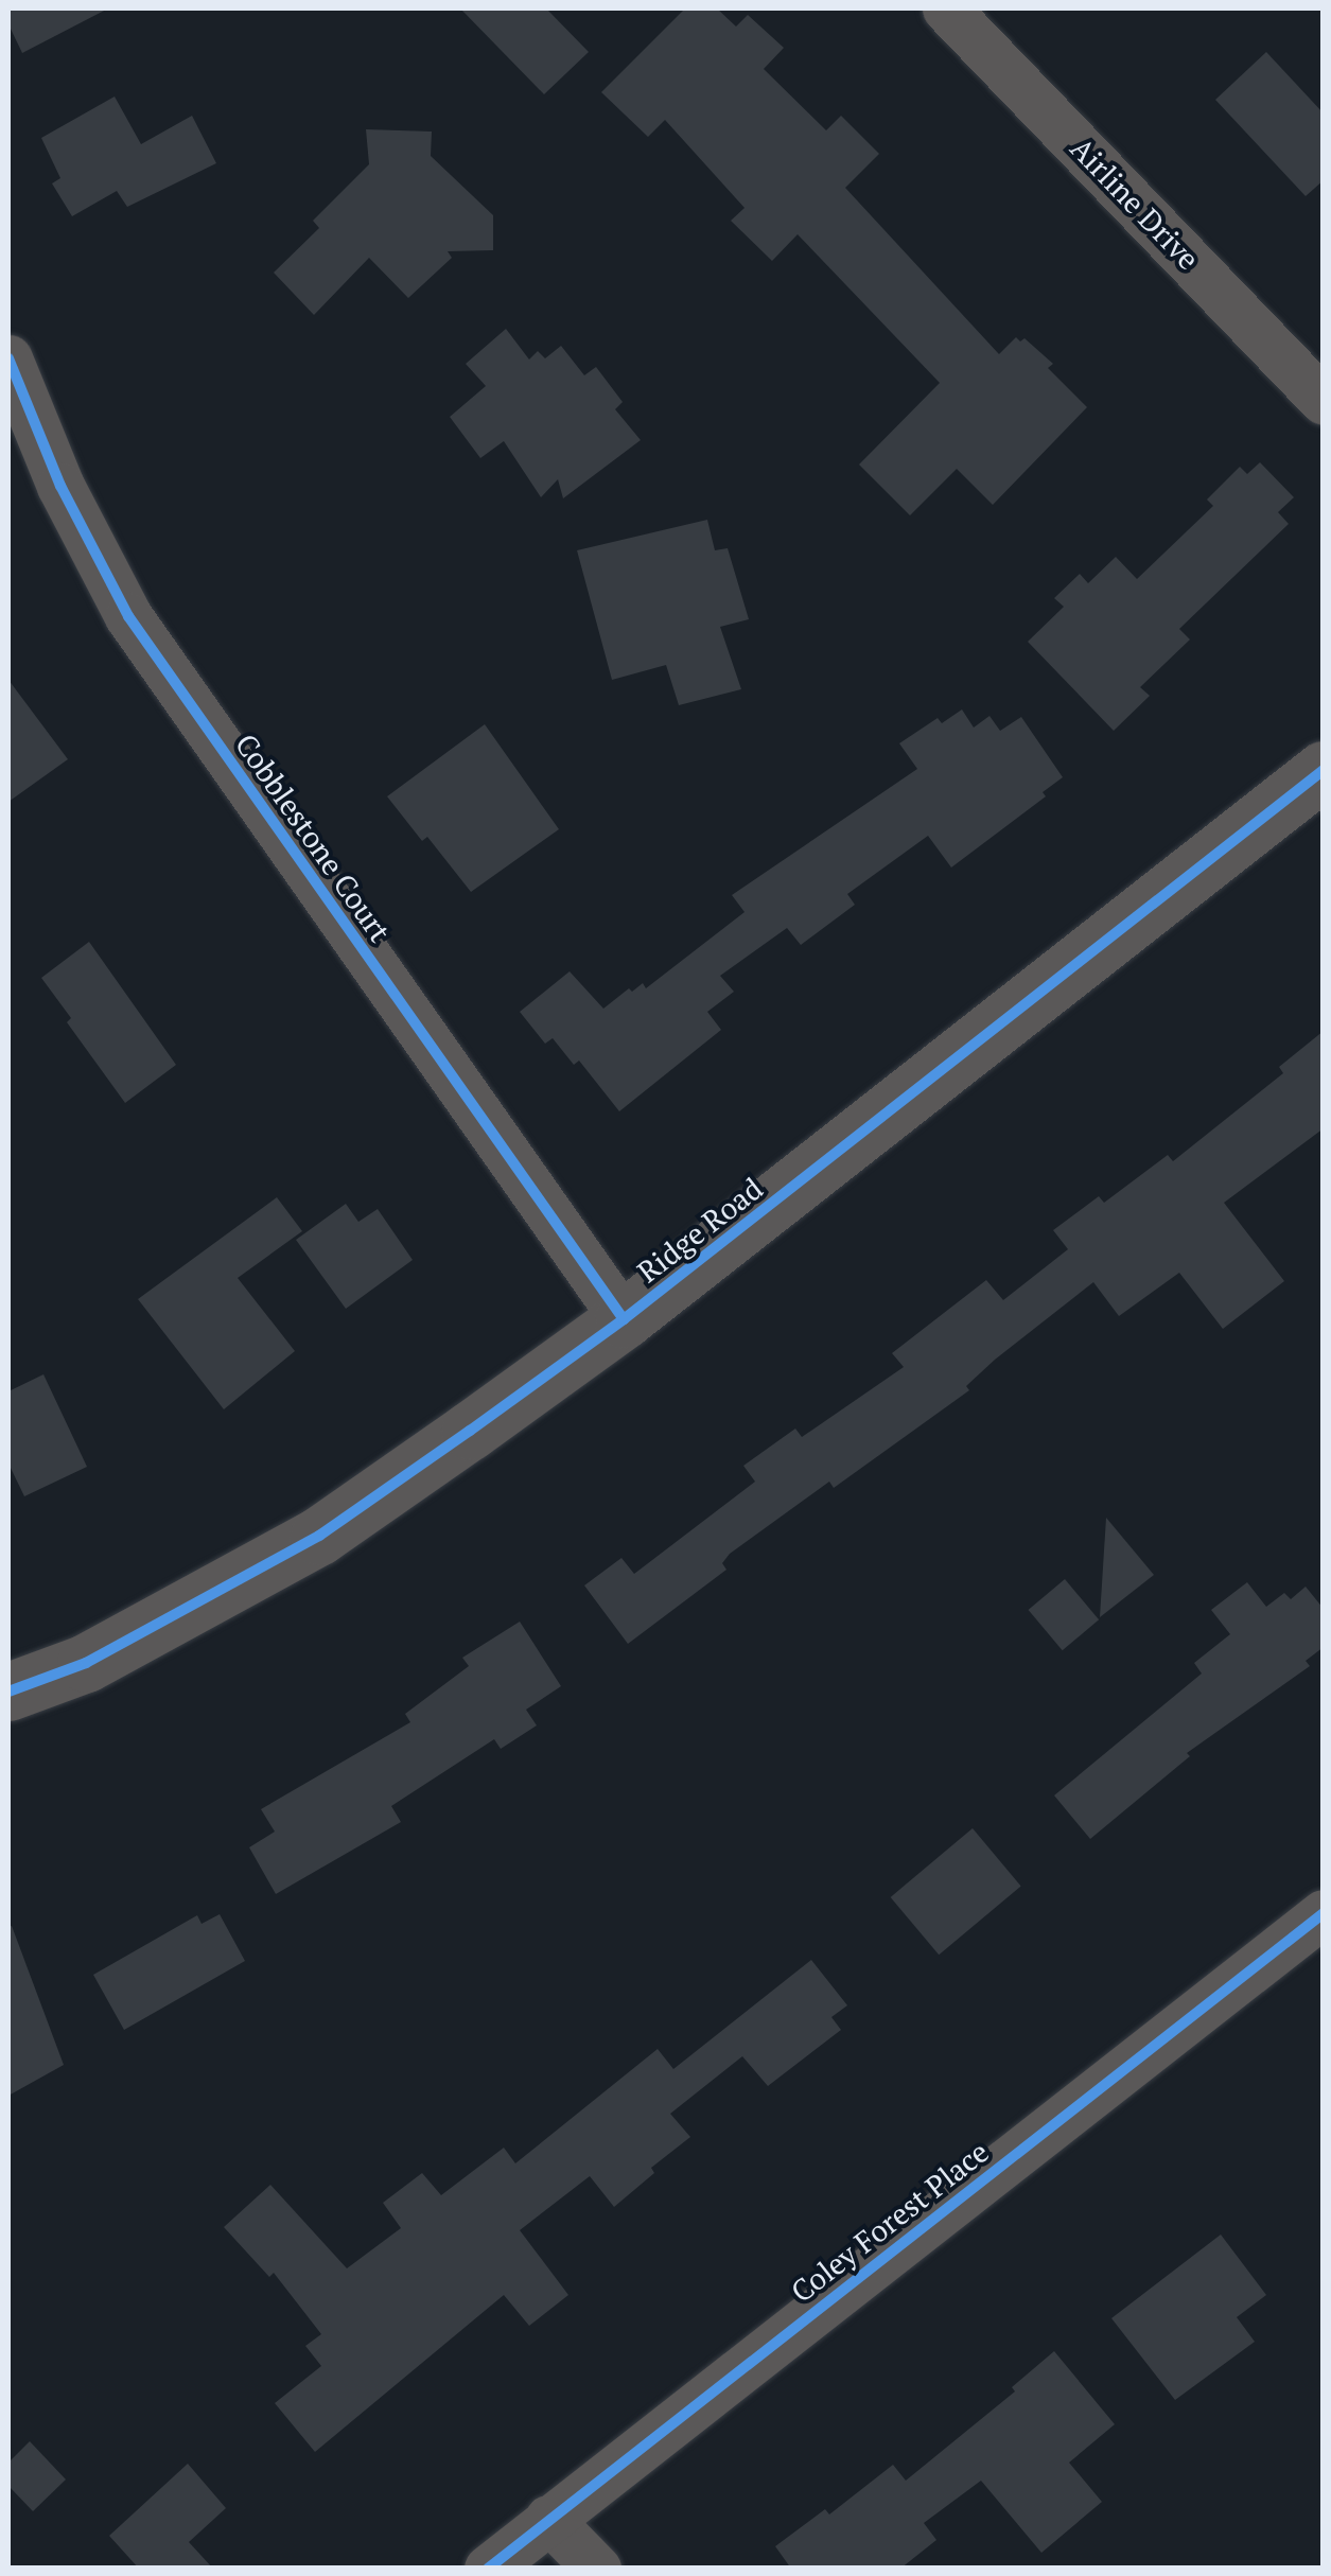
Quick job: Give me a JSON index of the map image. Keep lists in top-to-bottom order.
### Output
{
  "streets": {
    "street": [
      "Airline Drive",
      "Cobblestone Court",
      "Ridge Road",
      "Coley Forest Place"
    ]
  },
  "crossings": [
    ["Cobblestone Court", "Ridge Road"]
  ]
}
